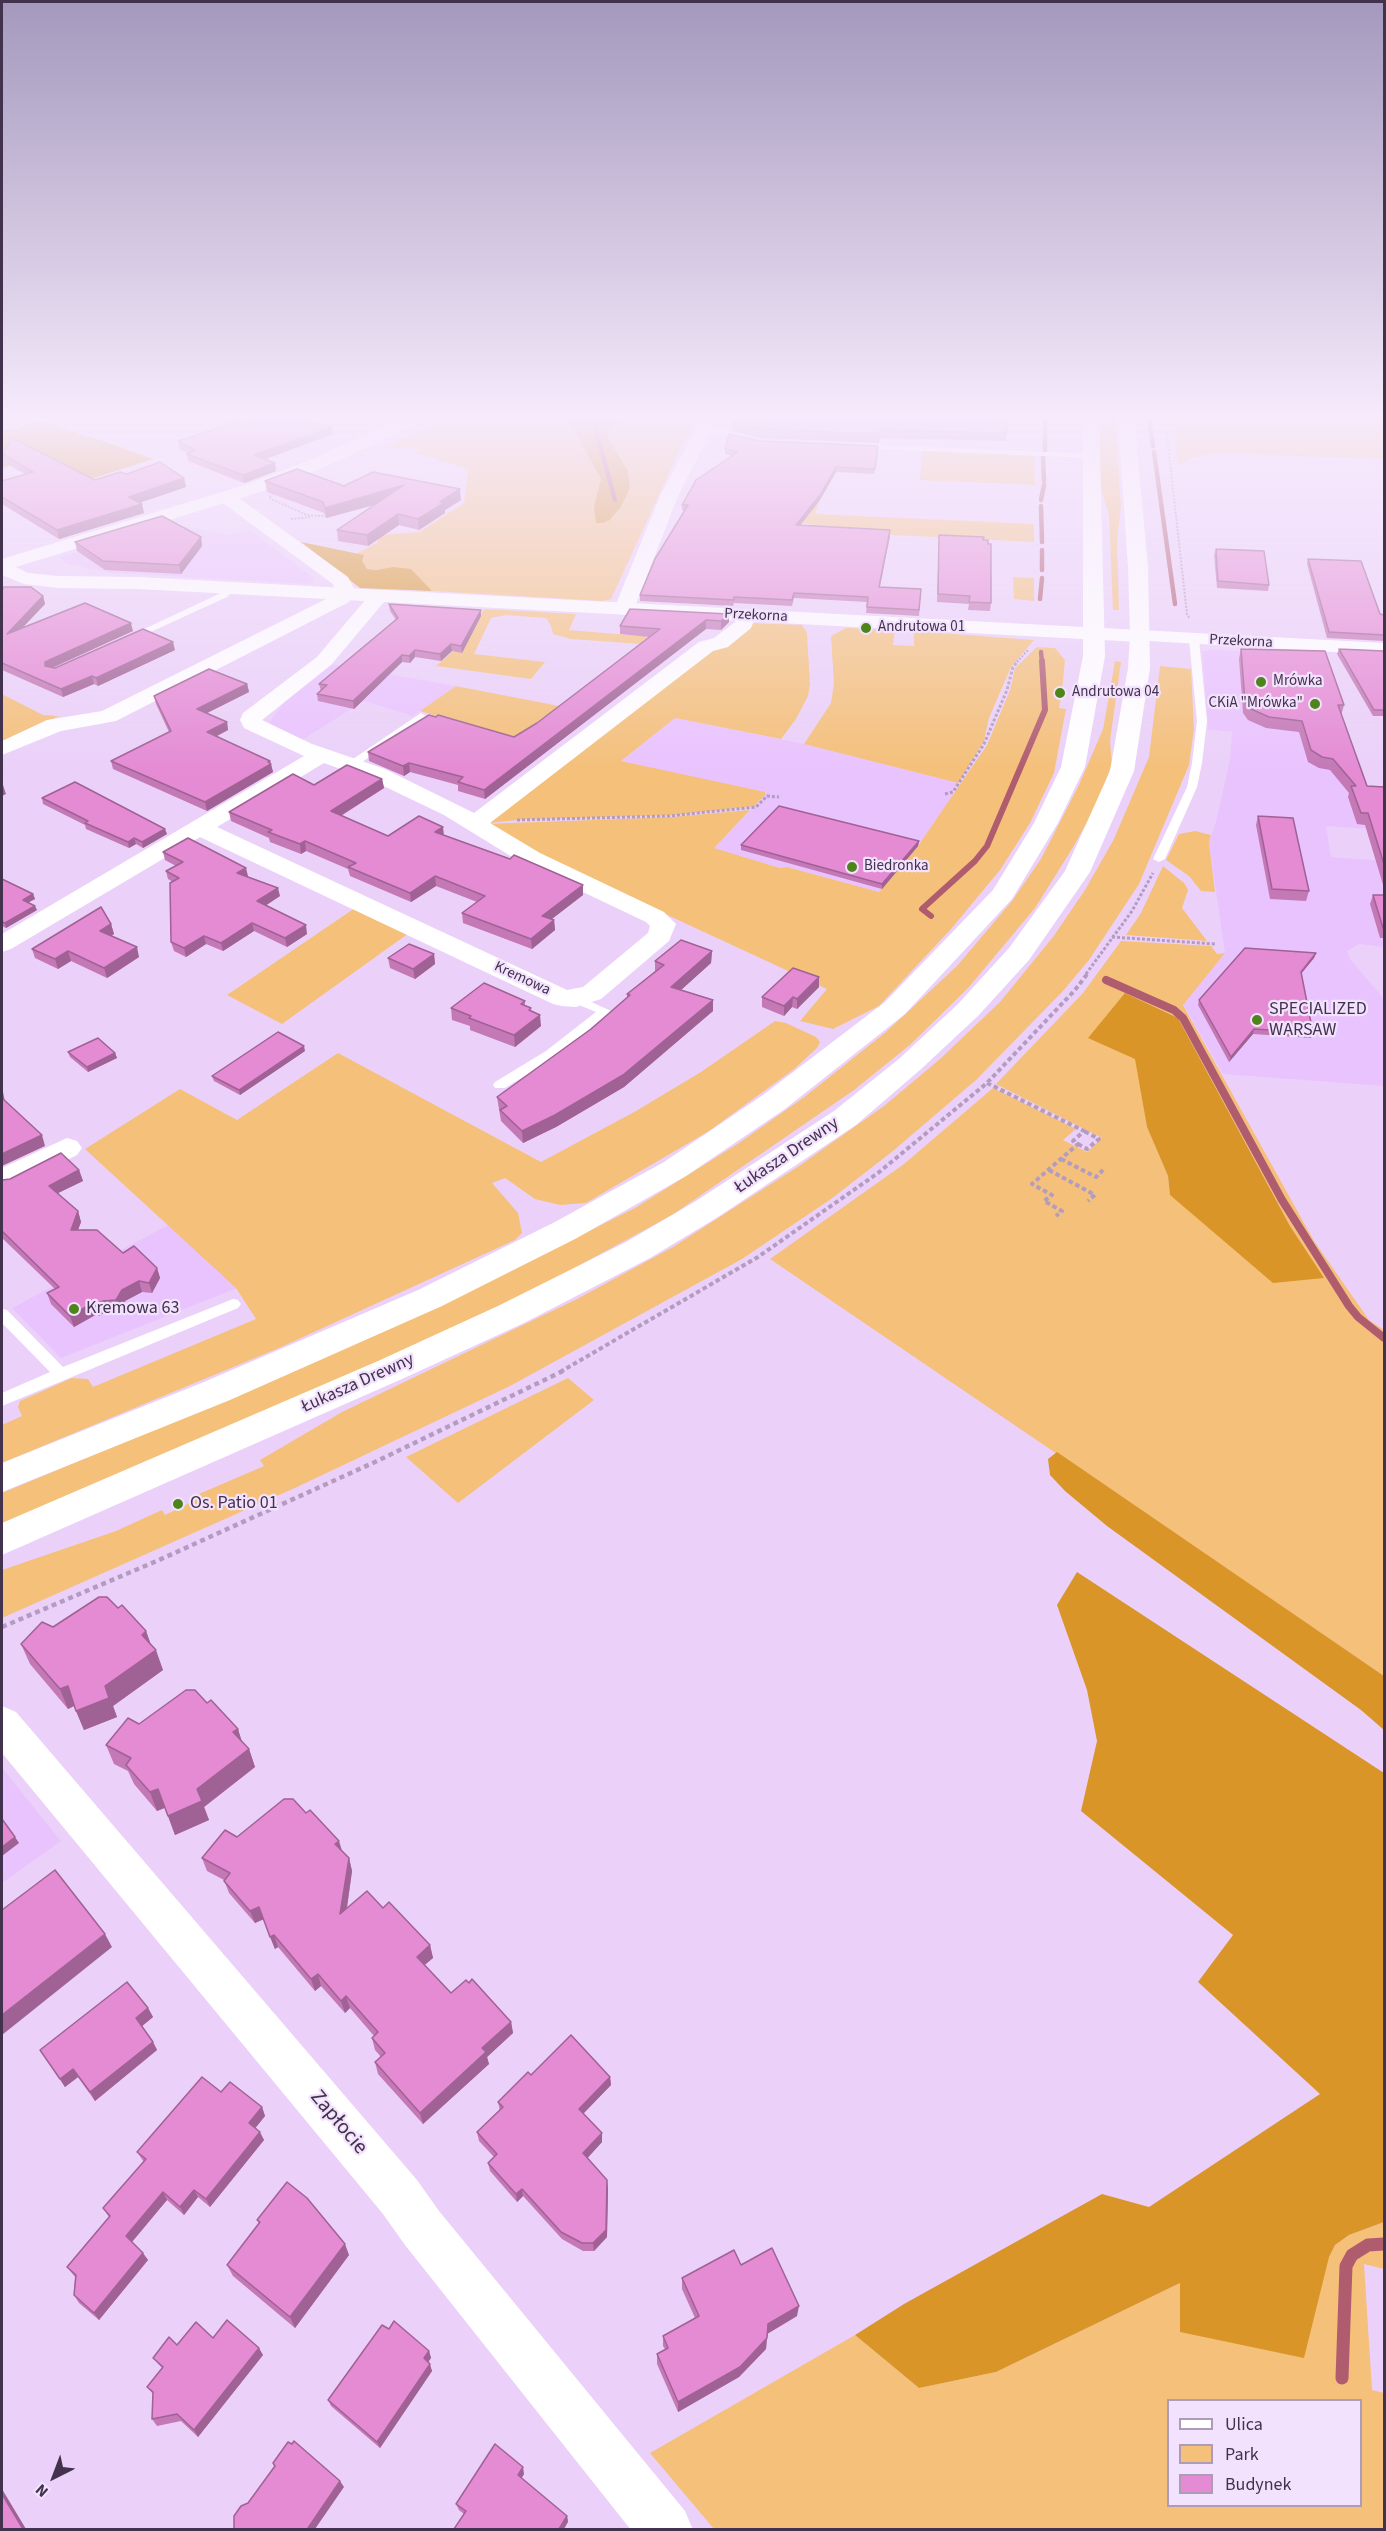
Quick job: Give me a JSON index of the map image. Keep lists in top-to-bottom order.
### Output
{
  "streets": {
    "main road": ["Przekorna", "Łukasza Drewny"],
    "street": ["Kremowa", "Zapłocie"]
  },
  "crossings": [
    ["Przekorna", "Łukasza Drewny"]
  ],
  "places": [
    "Andrutowa 01",
    "Mrówka",
    "Andrutowa 04",
    "CKiA \"Mrówka\"",
    "Biedronka",
    "SPECIALIZED WARSAW",
    "Kremowa 63",
    "Os. Patio 01"
  ],
  "legend": ["Ulica", "Park", "Budynek"],
  "north": "bottom left"
}
